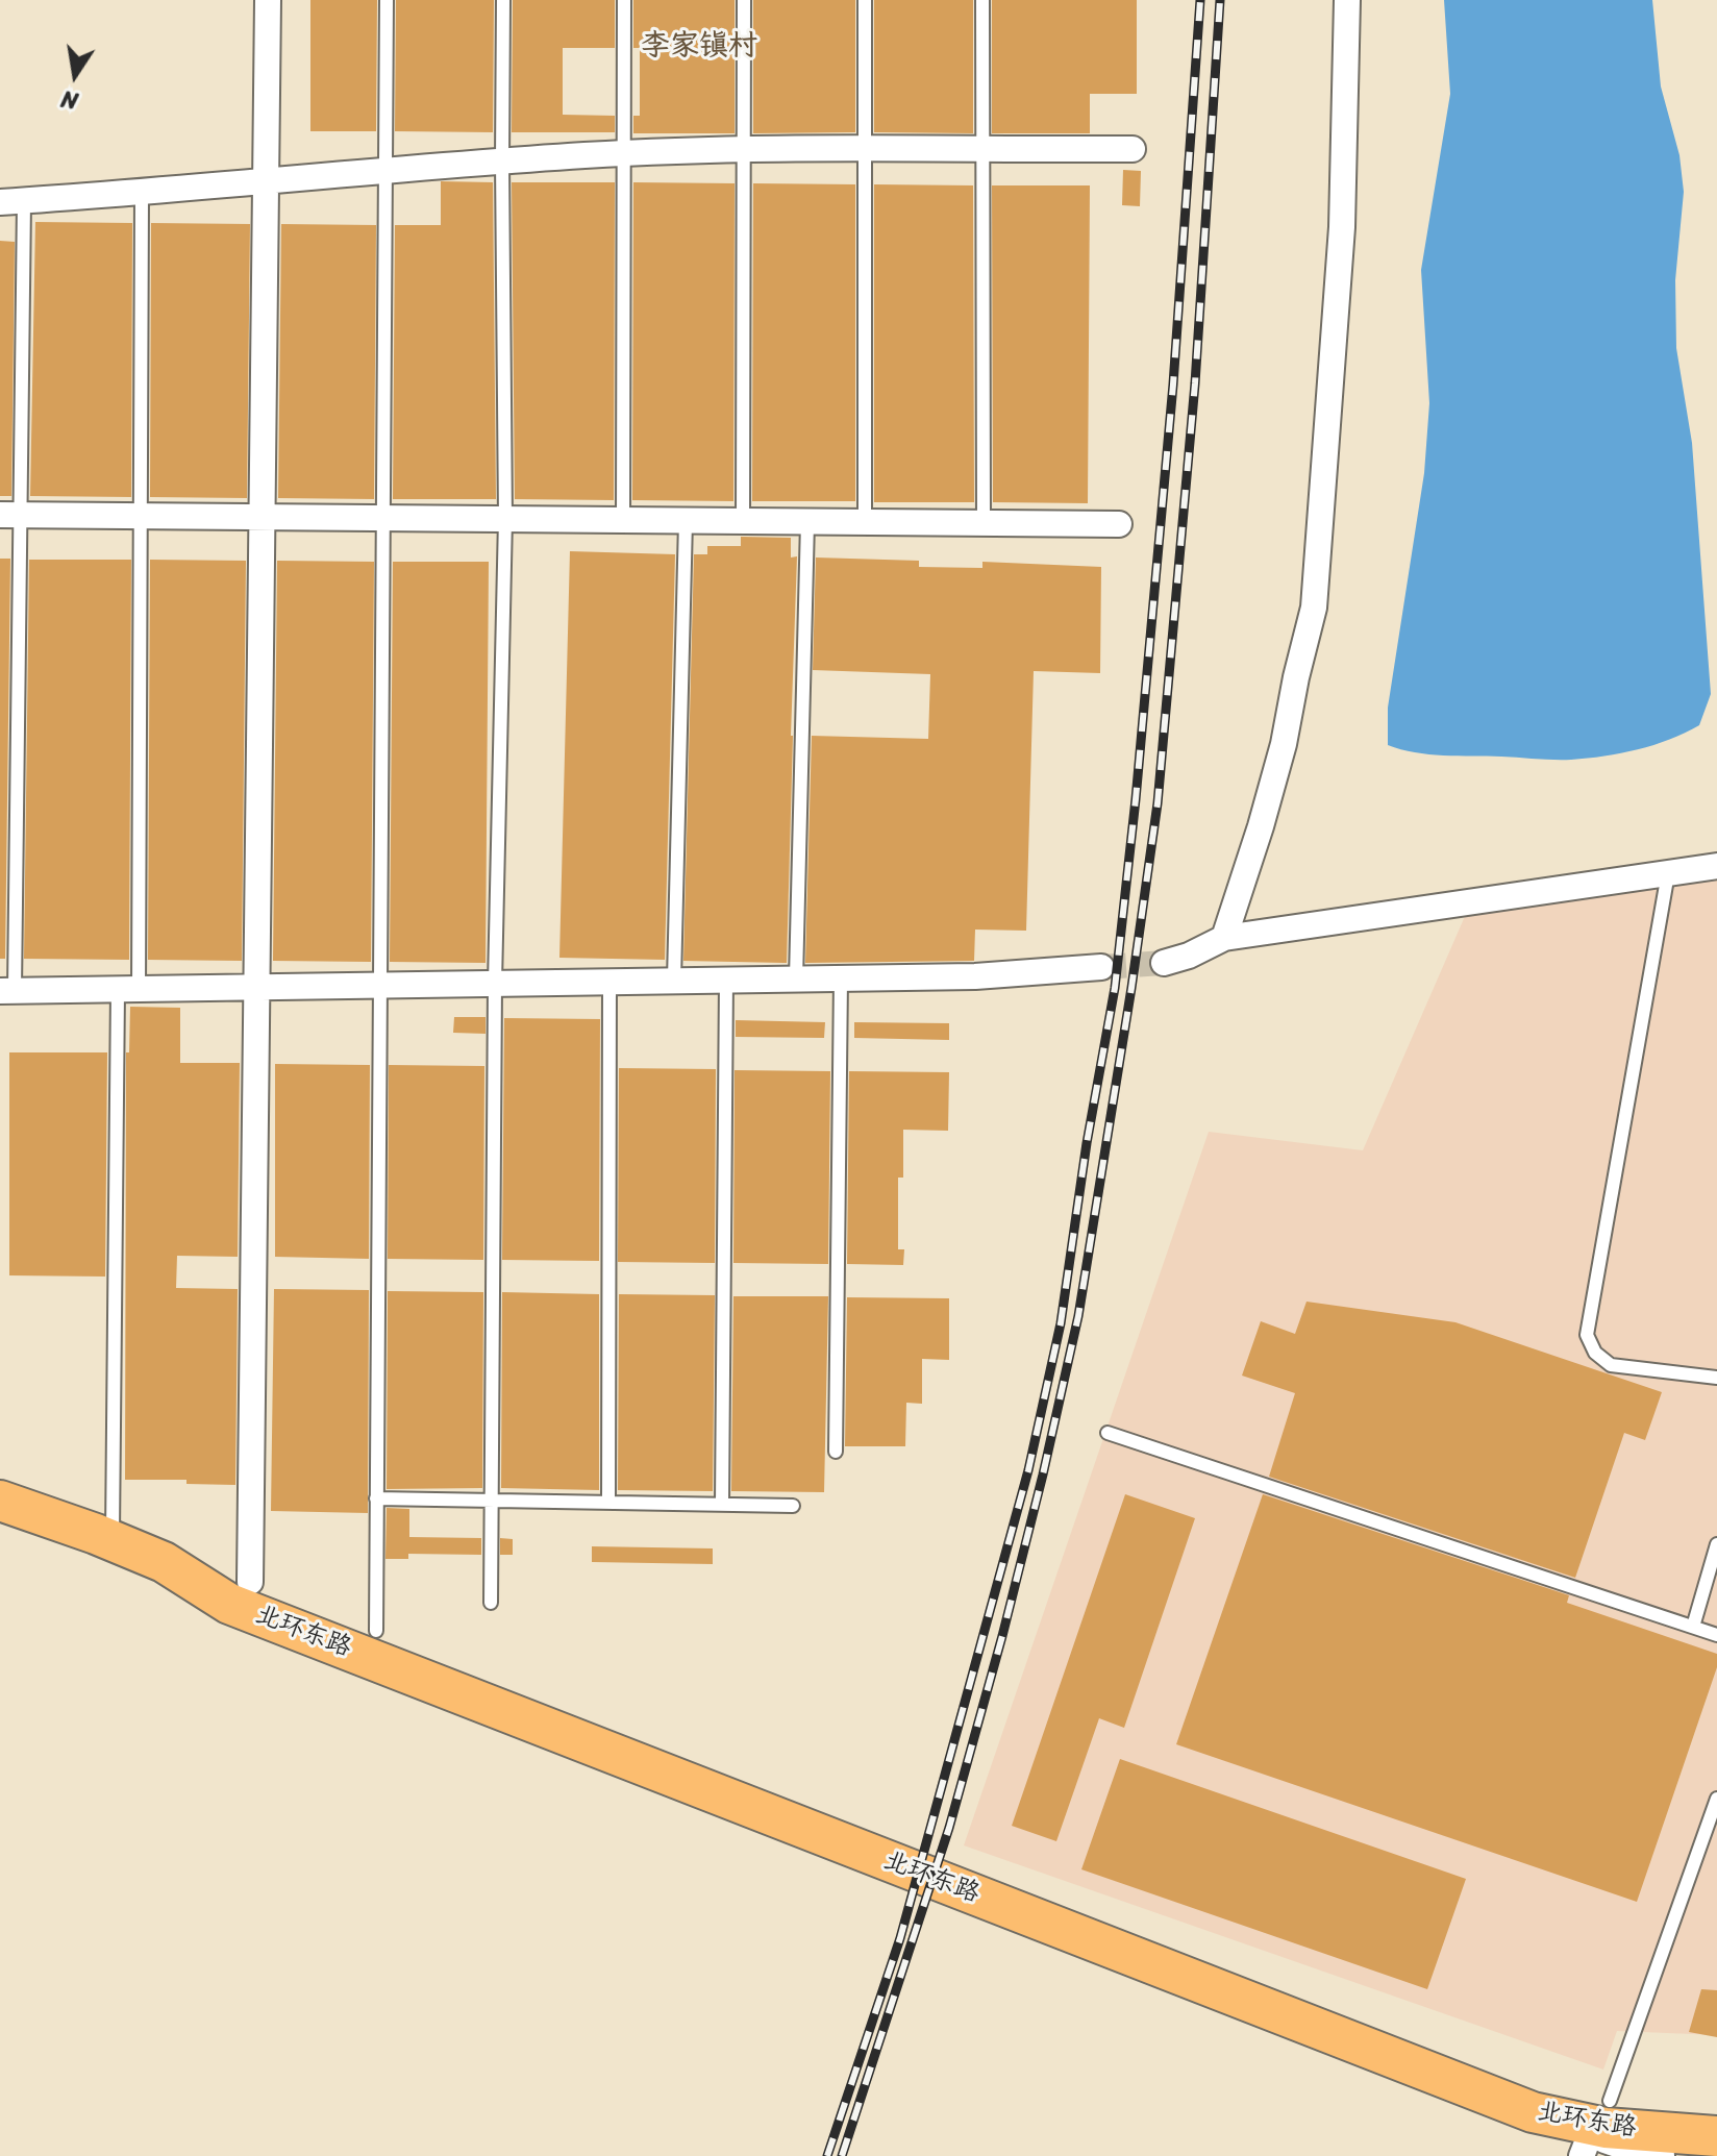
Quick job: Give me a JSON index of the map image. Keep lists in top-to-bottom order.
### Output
{
  "streets": {
    "main road": ["北环东路"]
  },
  "districts": ["李家镇村"],
  "north": "bottom"
}
